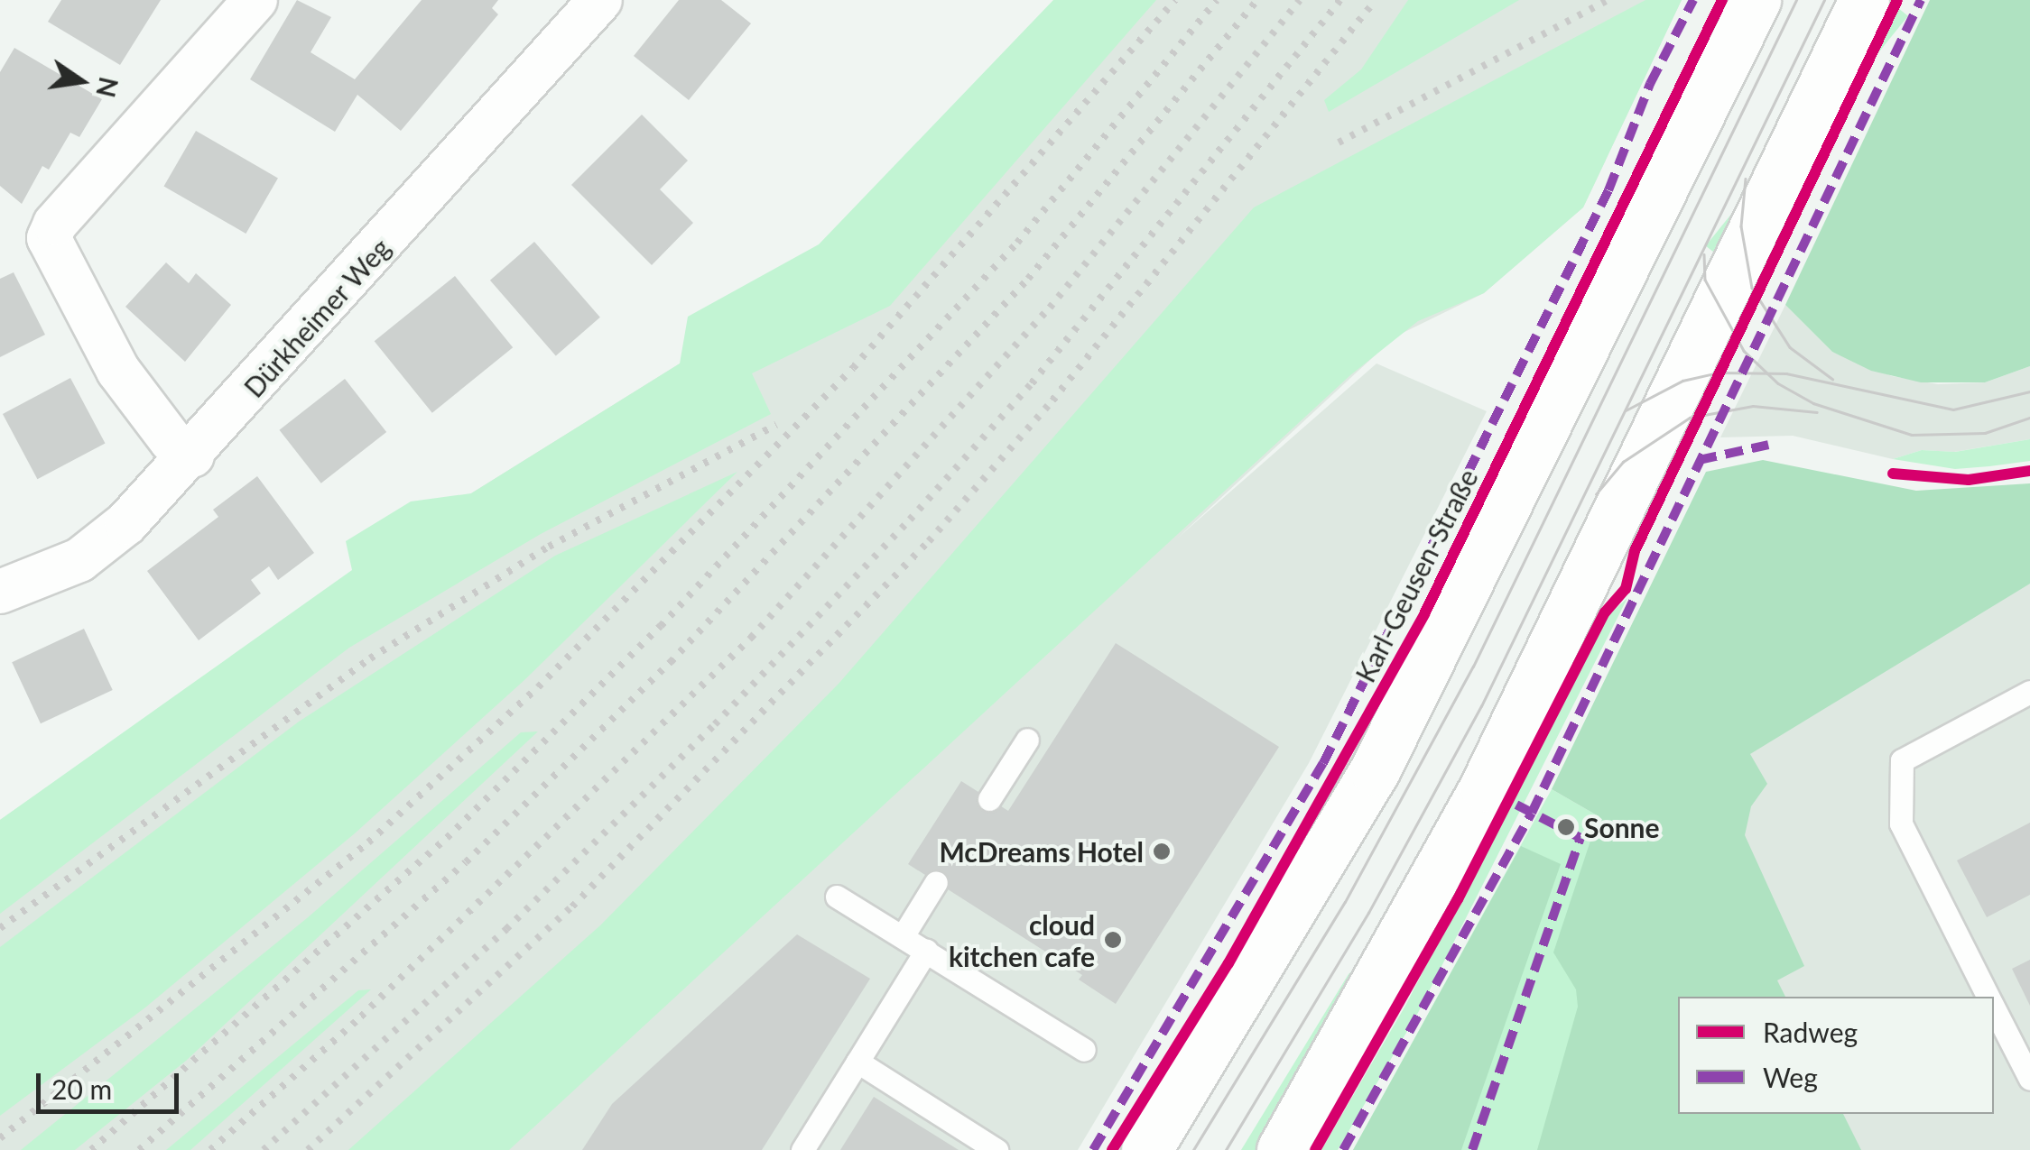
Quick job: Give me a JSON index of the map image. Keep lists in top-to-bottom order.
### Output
{
  "streets": {
    "main road": ["Karl-Geusen-Straße"],
    "street": ["Dürkheimer Weg"]
  },
  "places": ["Sonne", "McDreams Hotel", "cloud kitchen cafe"],
  "legend": ["Radweg", "Weg"],
  "scale_bar": "20 m",
  "north": "right"
}
